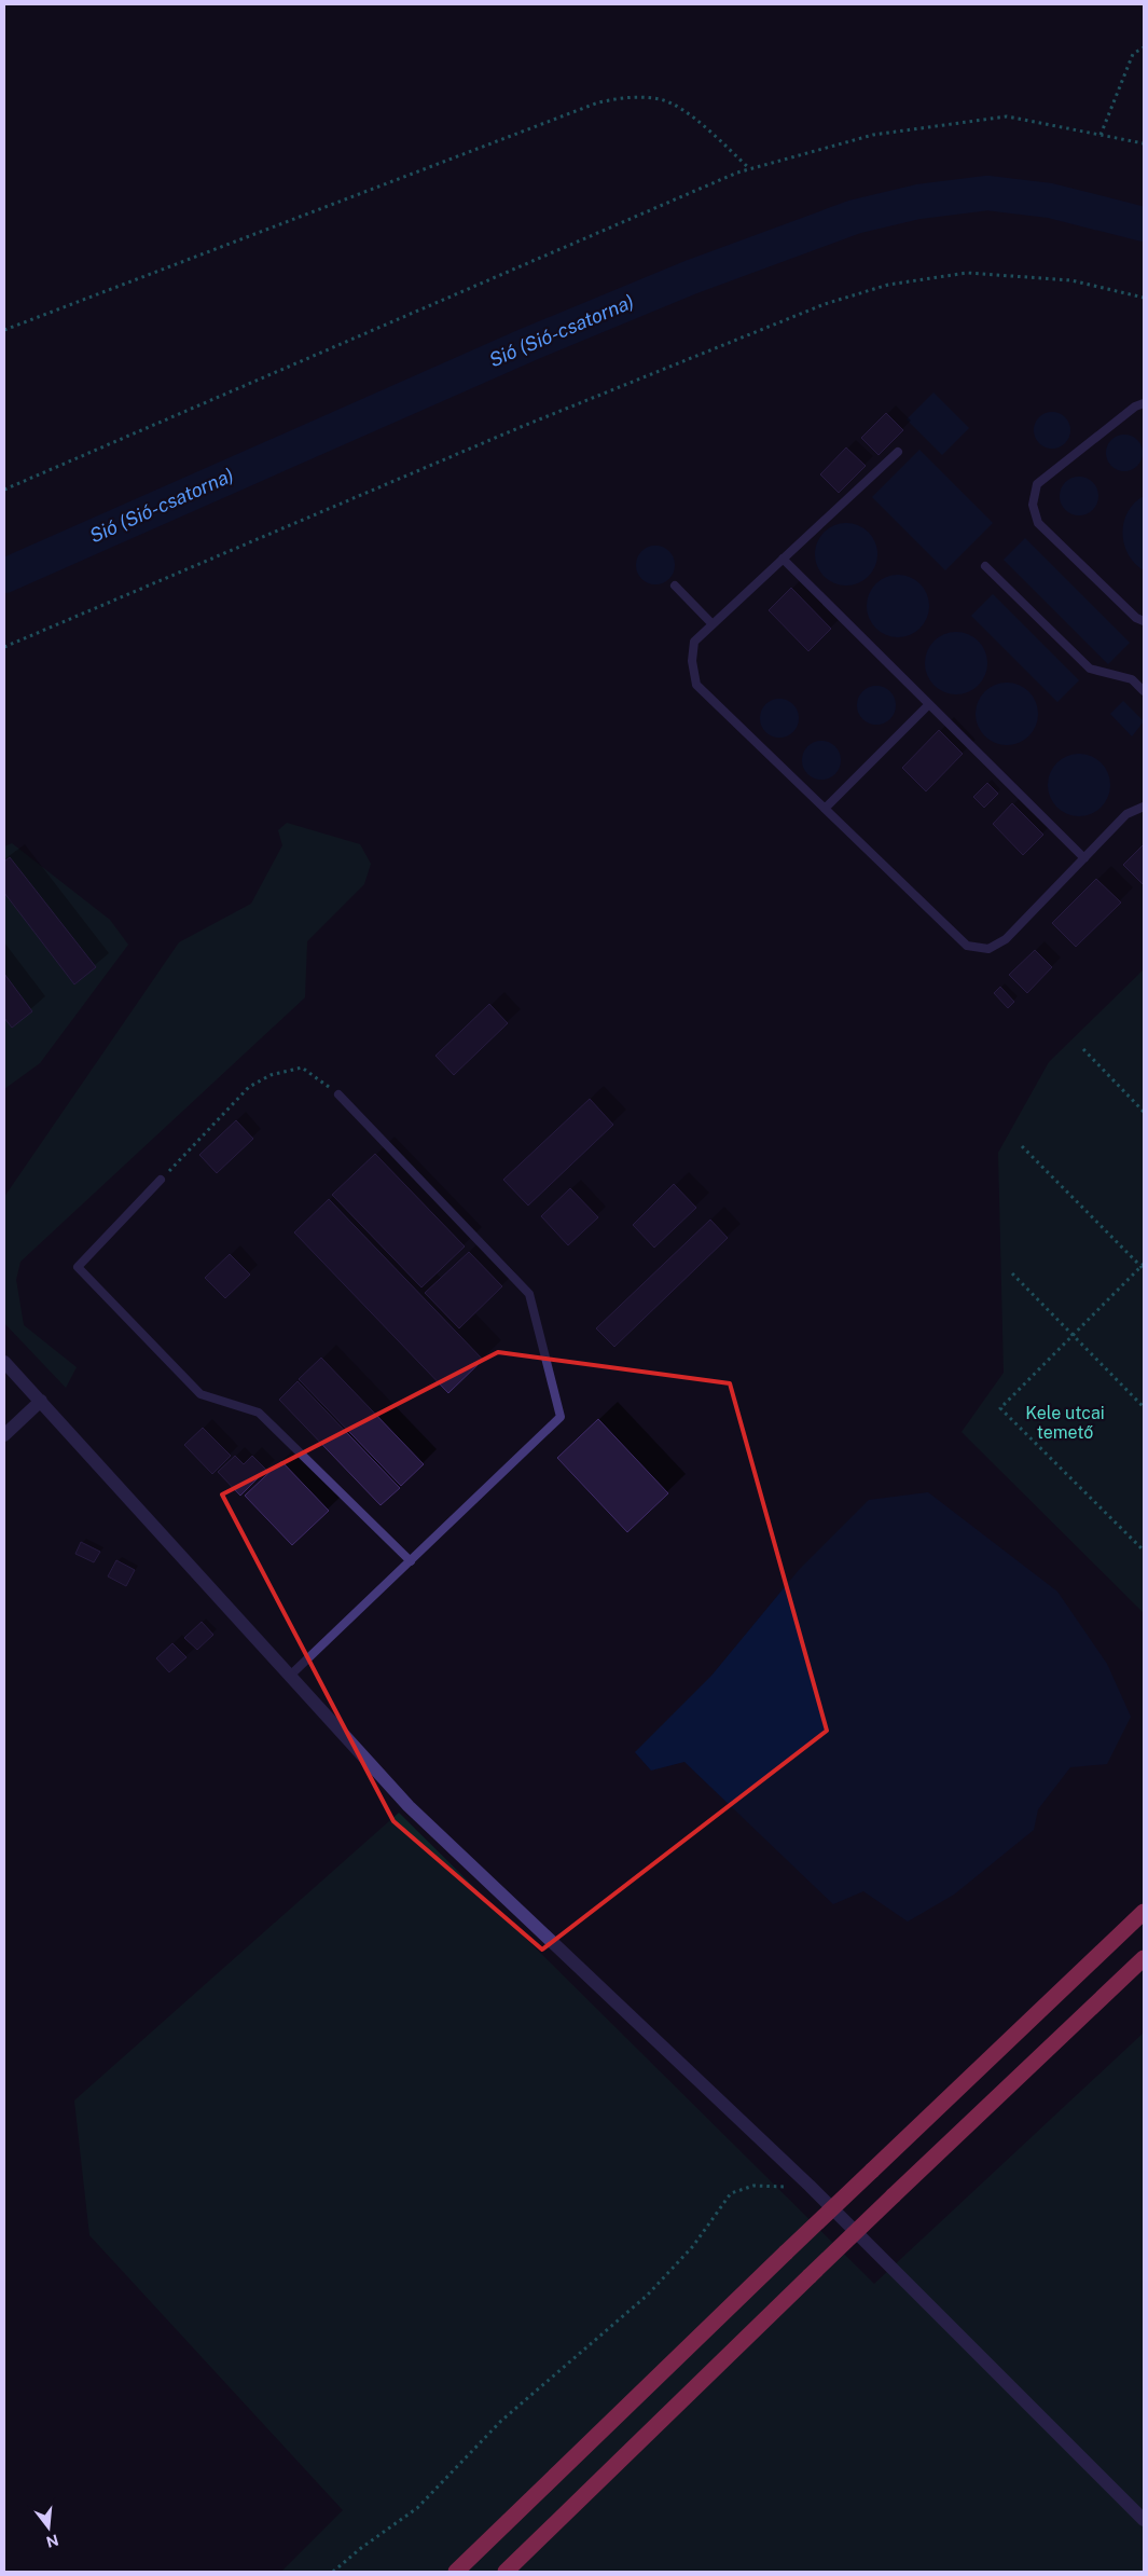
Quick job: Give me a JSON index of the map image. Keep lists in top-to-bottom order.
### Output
{
  "water": ["Sió (Sió-csatorna)"],
  "parks": ["Kele utcai temető"],
  "north": "bottom"
}
